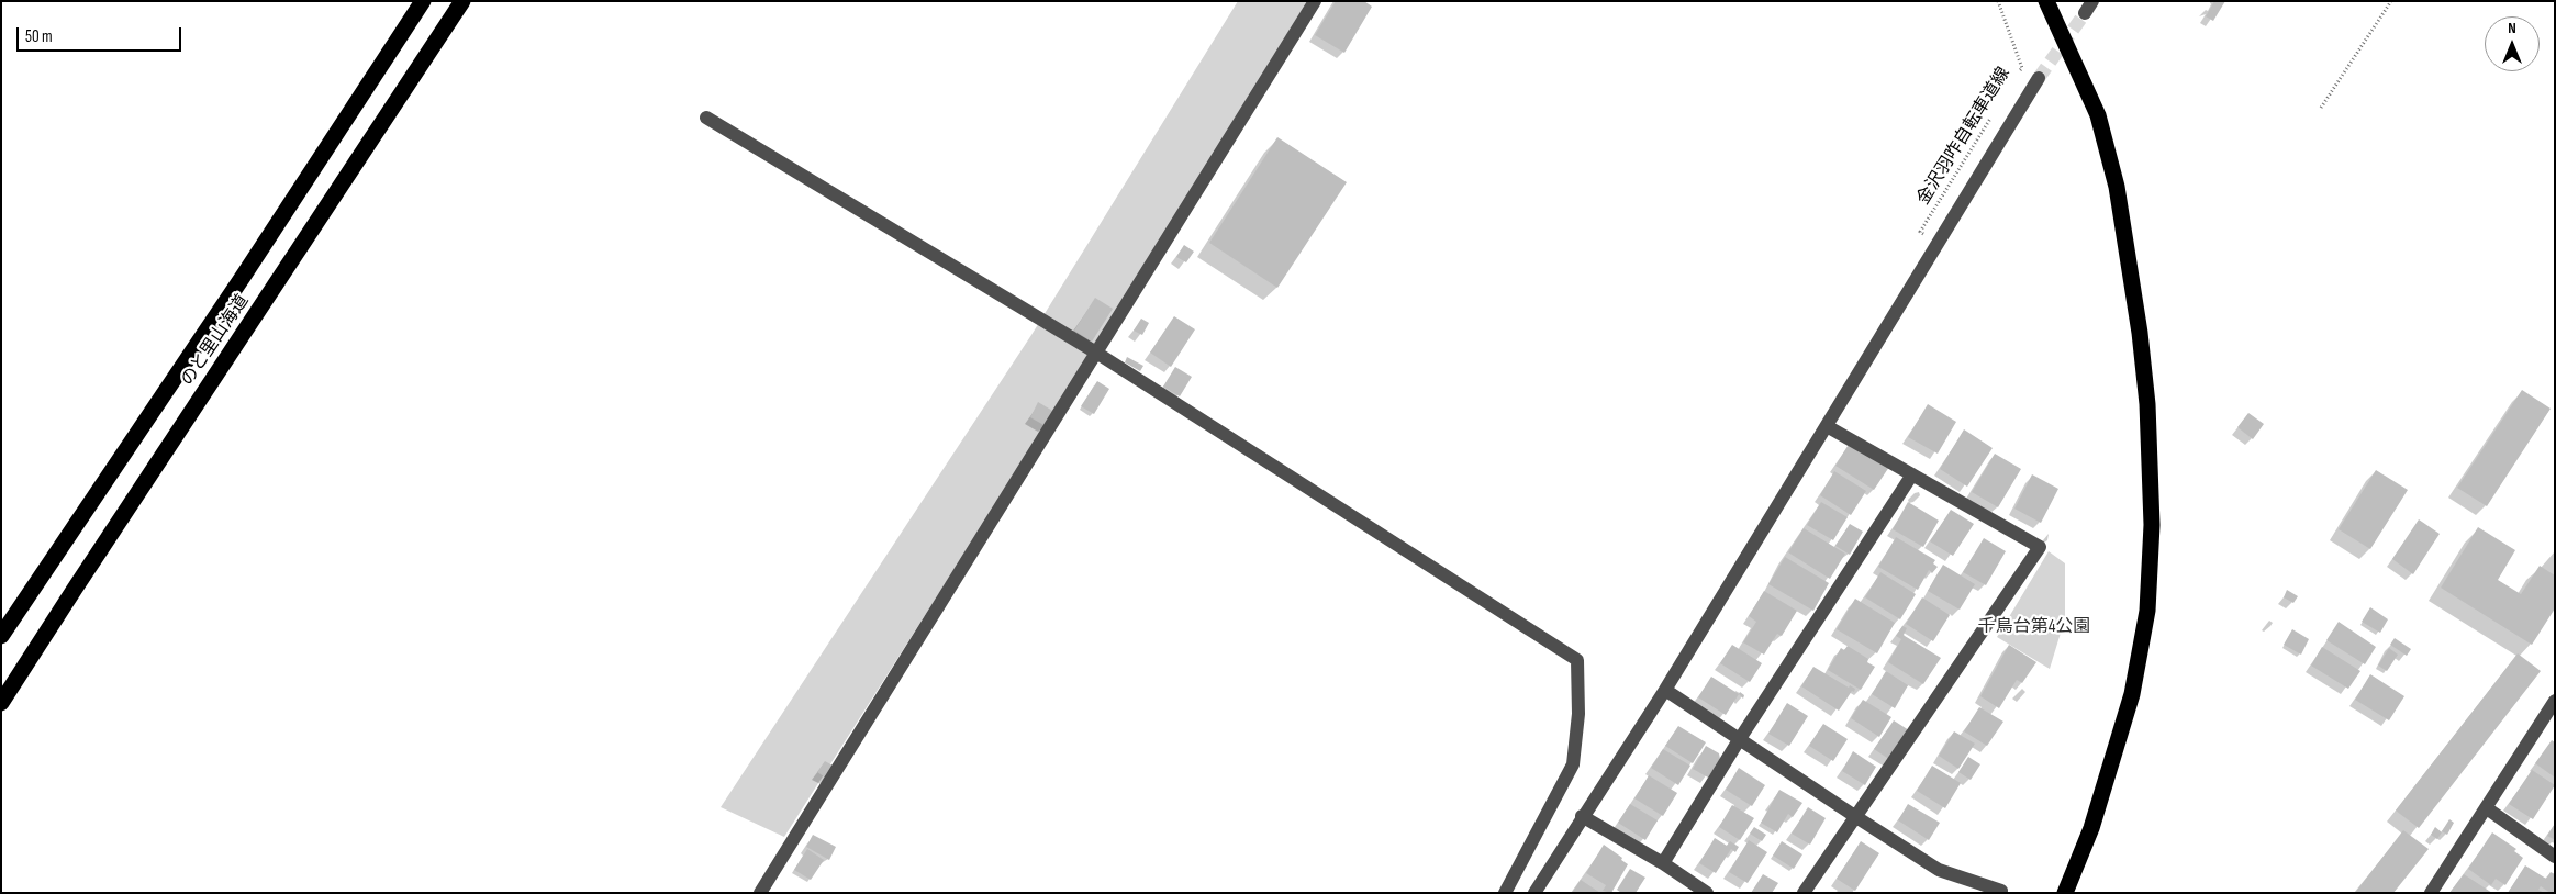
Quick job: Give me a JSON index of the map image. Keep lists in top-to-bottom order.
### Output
{
  "streets": {
    "highway": ["のと里山海道"],
    "path": ["金沢羽咋自転車道線"]
  },
  "parks": ["千鳥台第4公園"],
  "scale_bar": "50 m",
  "north": "top"
}
